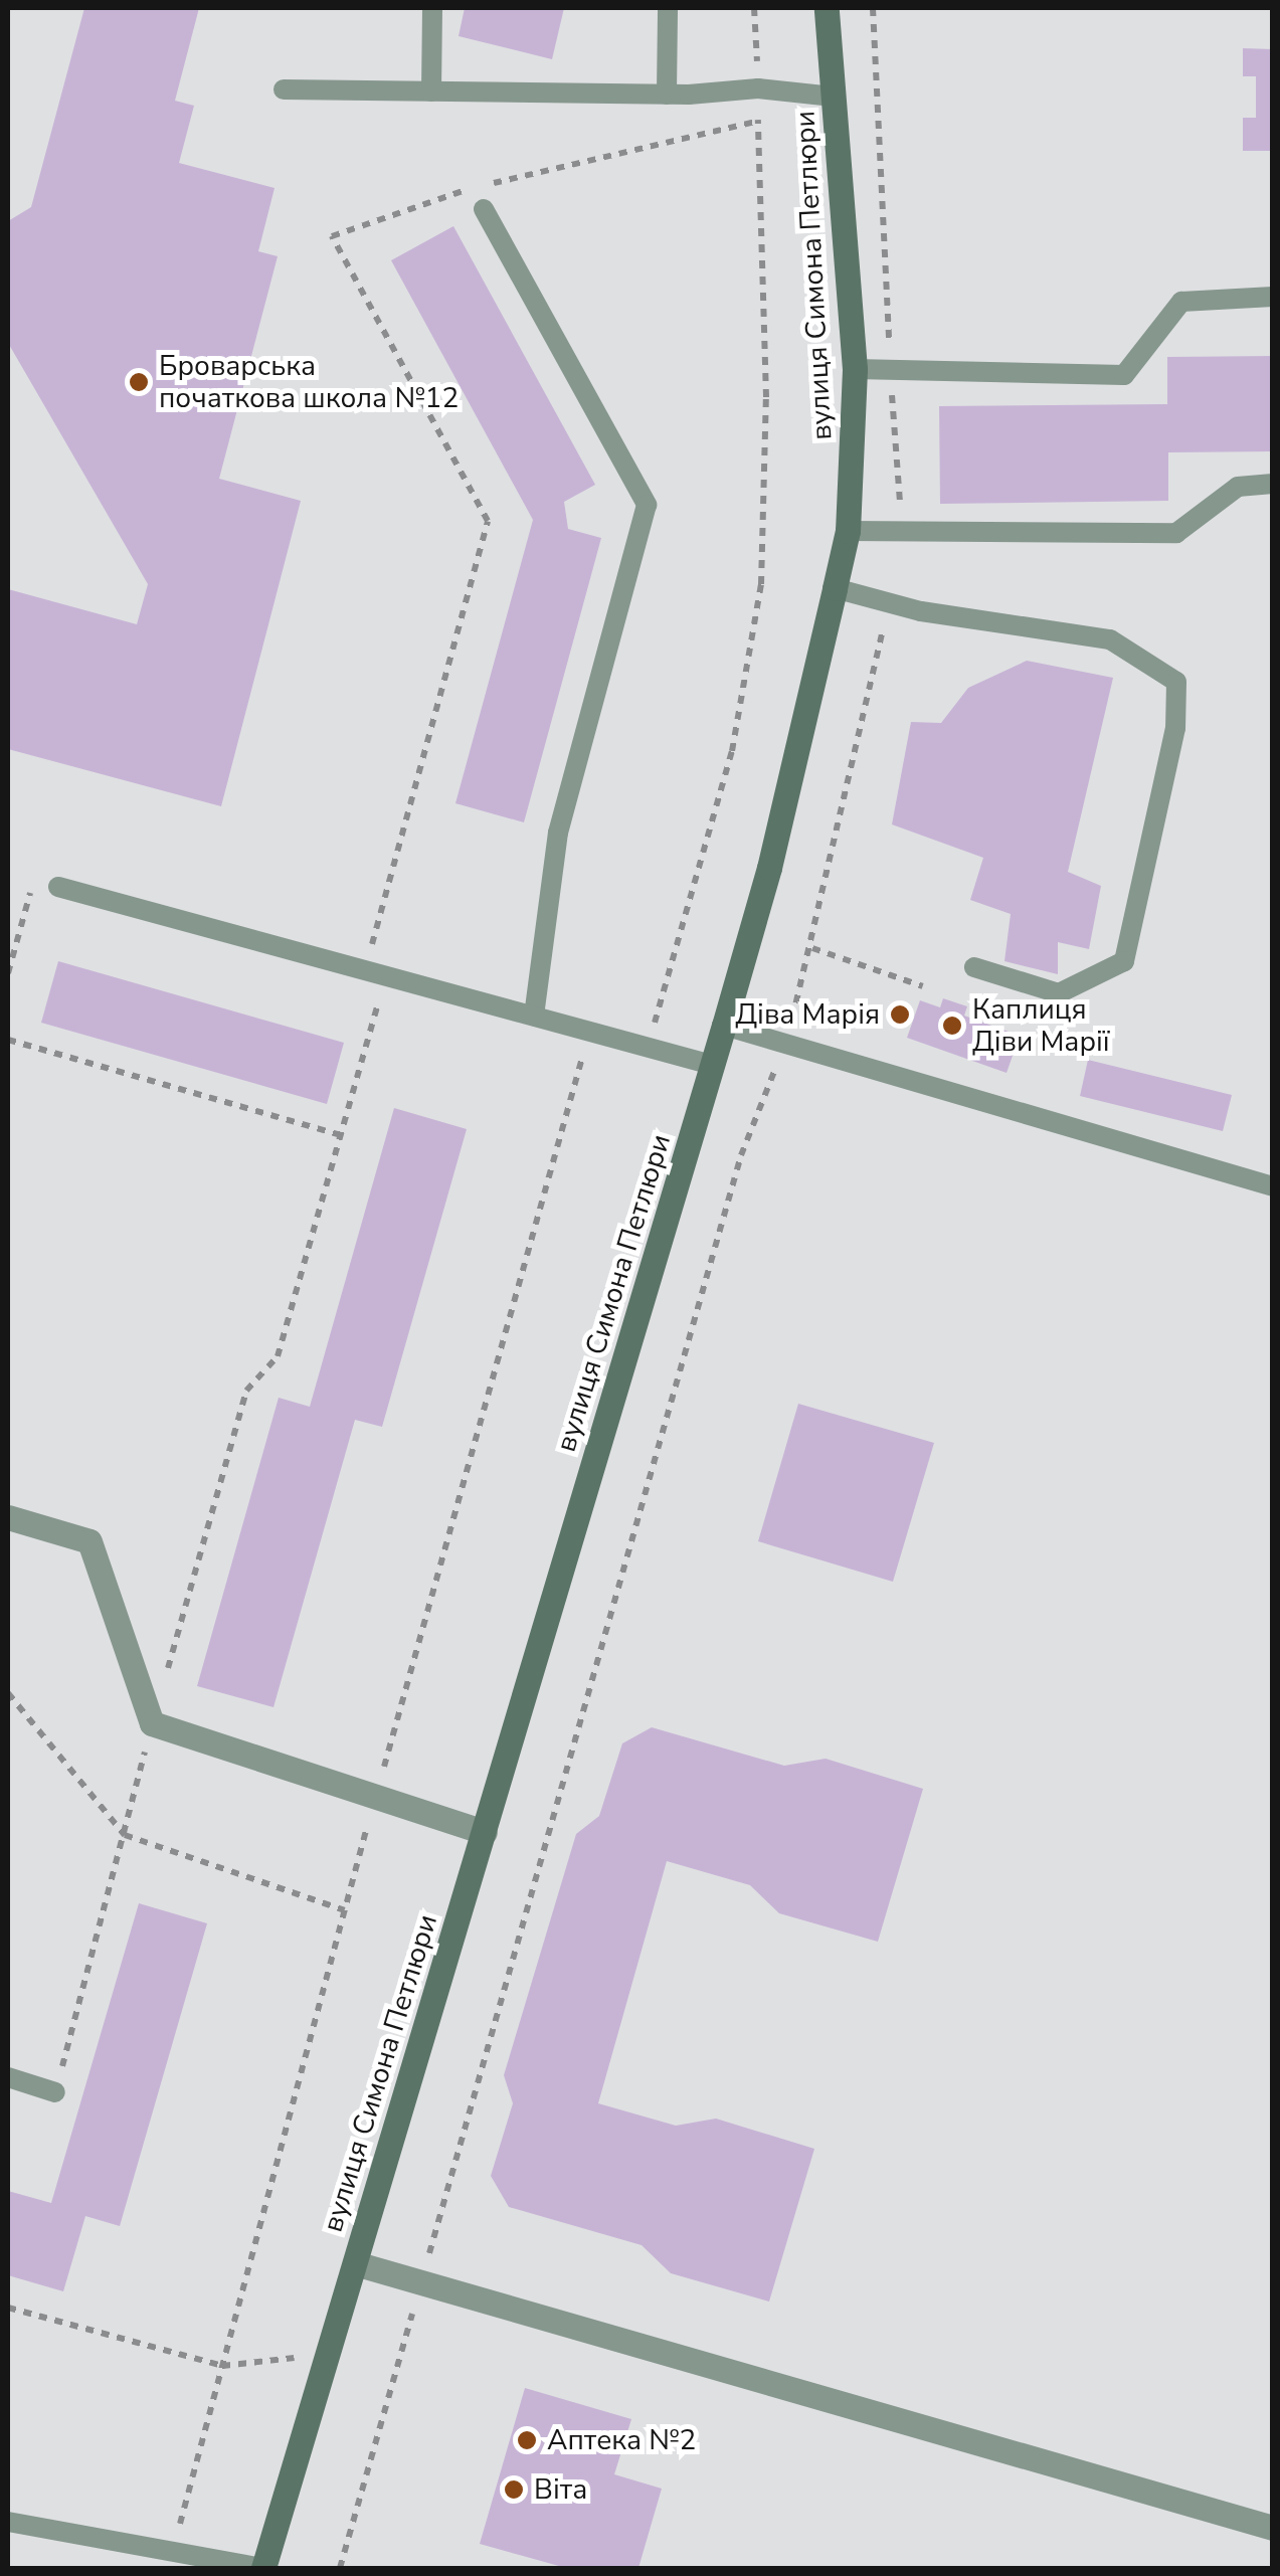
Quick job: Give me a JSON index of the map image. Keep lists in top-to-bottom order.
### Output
{
  "streets": {
    "main road": ["вулиця Симона Петлюри"]
  },
  "places": [
    "Броварська початкова школа №12",
    "Діва Марія",
    "Каплиця Діви Марії",
    "Аптека №2",
    "Віта"
  ]
}
